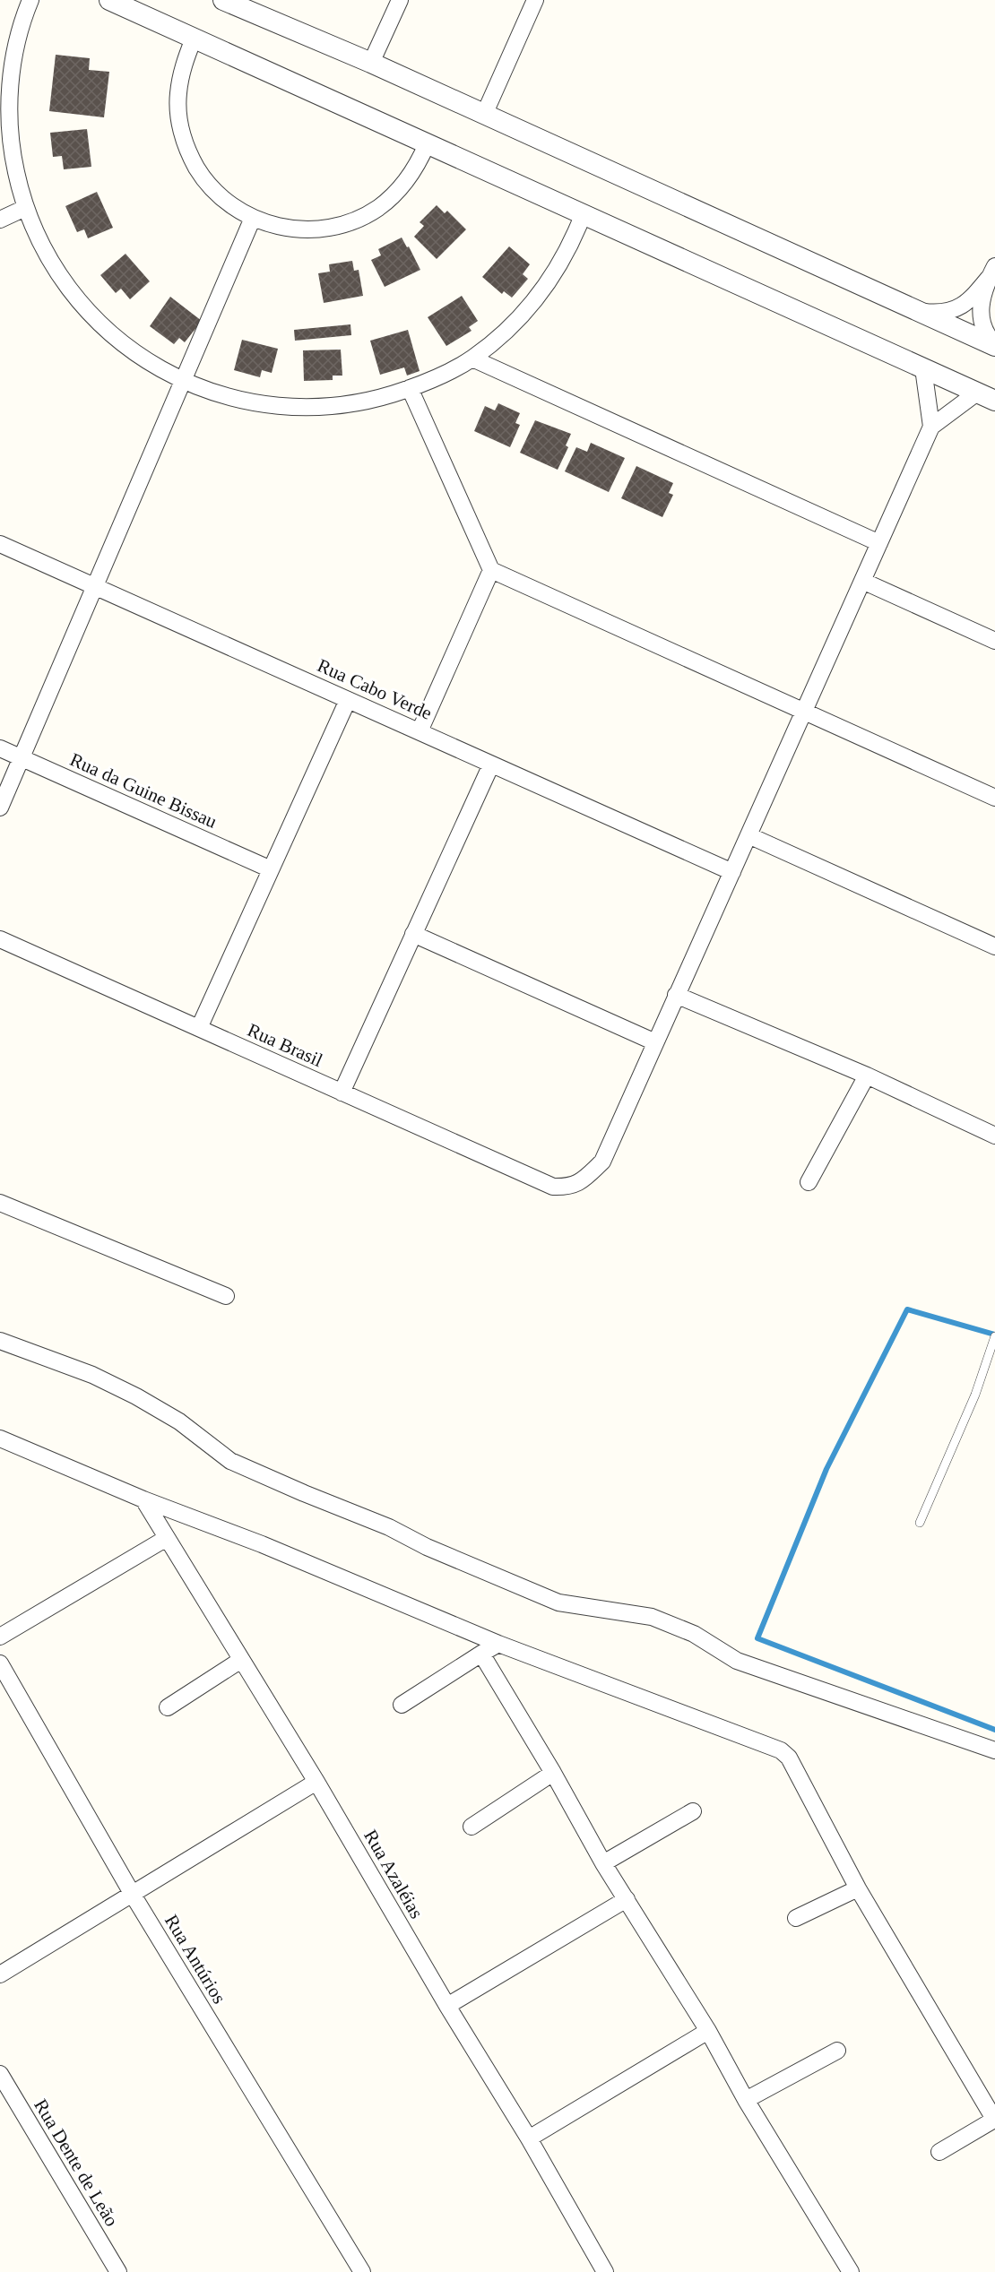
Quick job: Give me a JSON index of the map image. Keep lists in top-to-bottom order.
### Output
{
  "streets": {
    "street": [
      "Rua Cabo Verde",
      "Rua da Guine Bissau",
      "Rua Brasil",
      "Rua Azaléias",
      "Rua Antúrios",
      "Rua Dente de Leão"
    ]
  }
}
